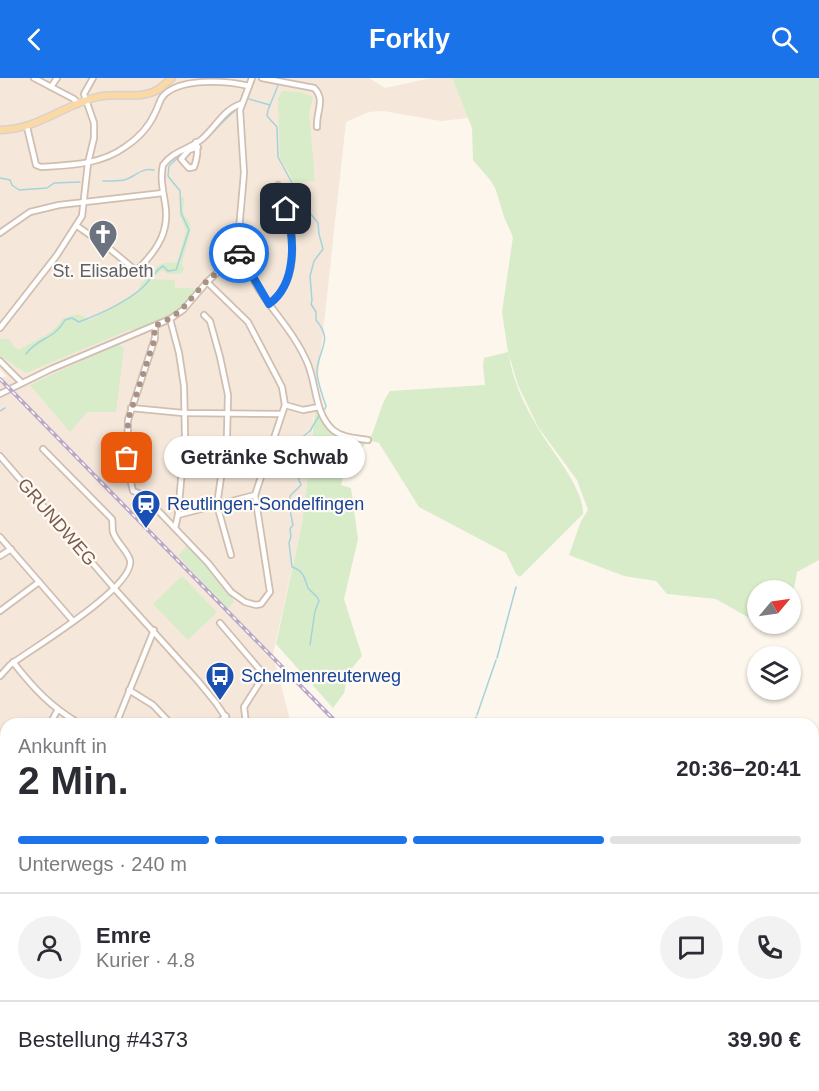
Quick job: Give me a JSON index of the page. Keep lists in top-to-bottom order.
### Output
{
  "streets": {
    "street": ["GRUNDWEG"]
  },
  "places": {
    "church": ["St. Elisabeth"],
    "other": ["Getränke Schwab"],
    "station": ["Reutlingen-Sondelfingen"],
    "bus stop": ["Schelmenreuterweg"]
  },
  "north": "top right",
  "page": {
    "header": "Forkly",
    "bubble": "Getränke Schwab",
    "heading": ["2 Min.", "Ankunft in", "20:36–20:41"],
    "panel": [
      "Emre",
      "Kurier · 4.8",
      "Bestellung #4373",
      "39.90 €"
    ],
    "bar": "Unterwegs · 240 m"
  }
}
